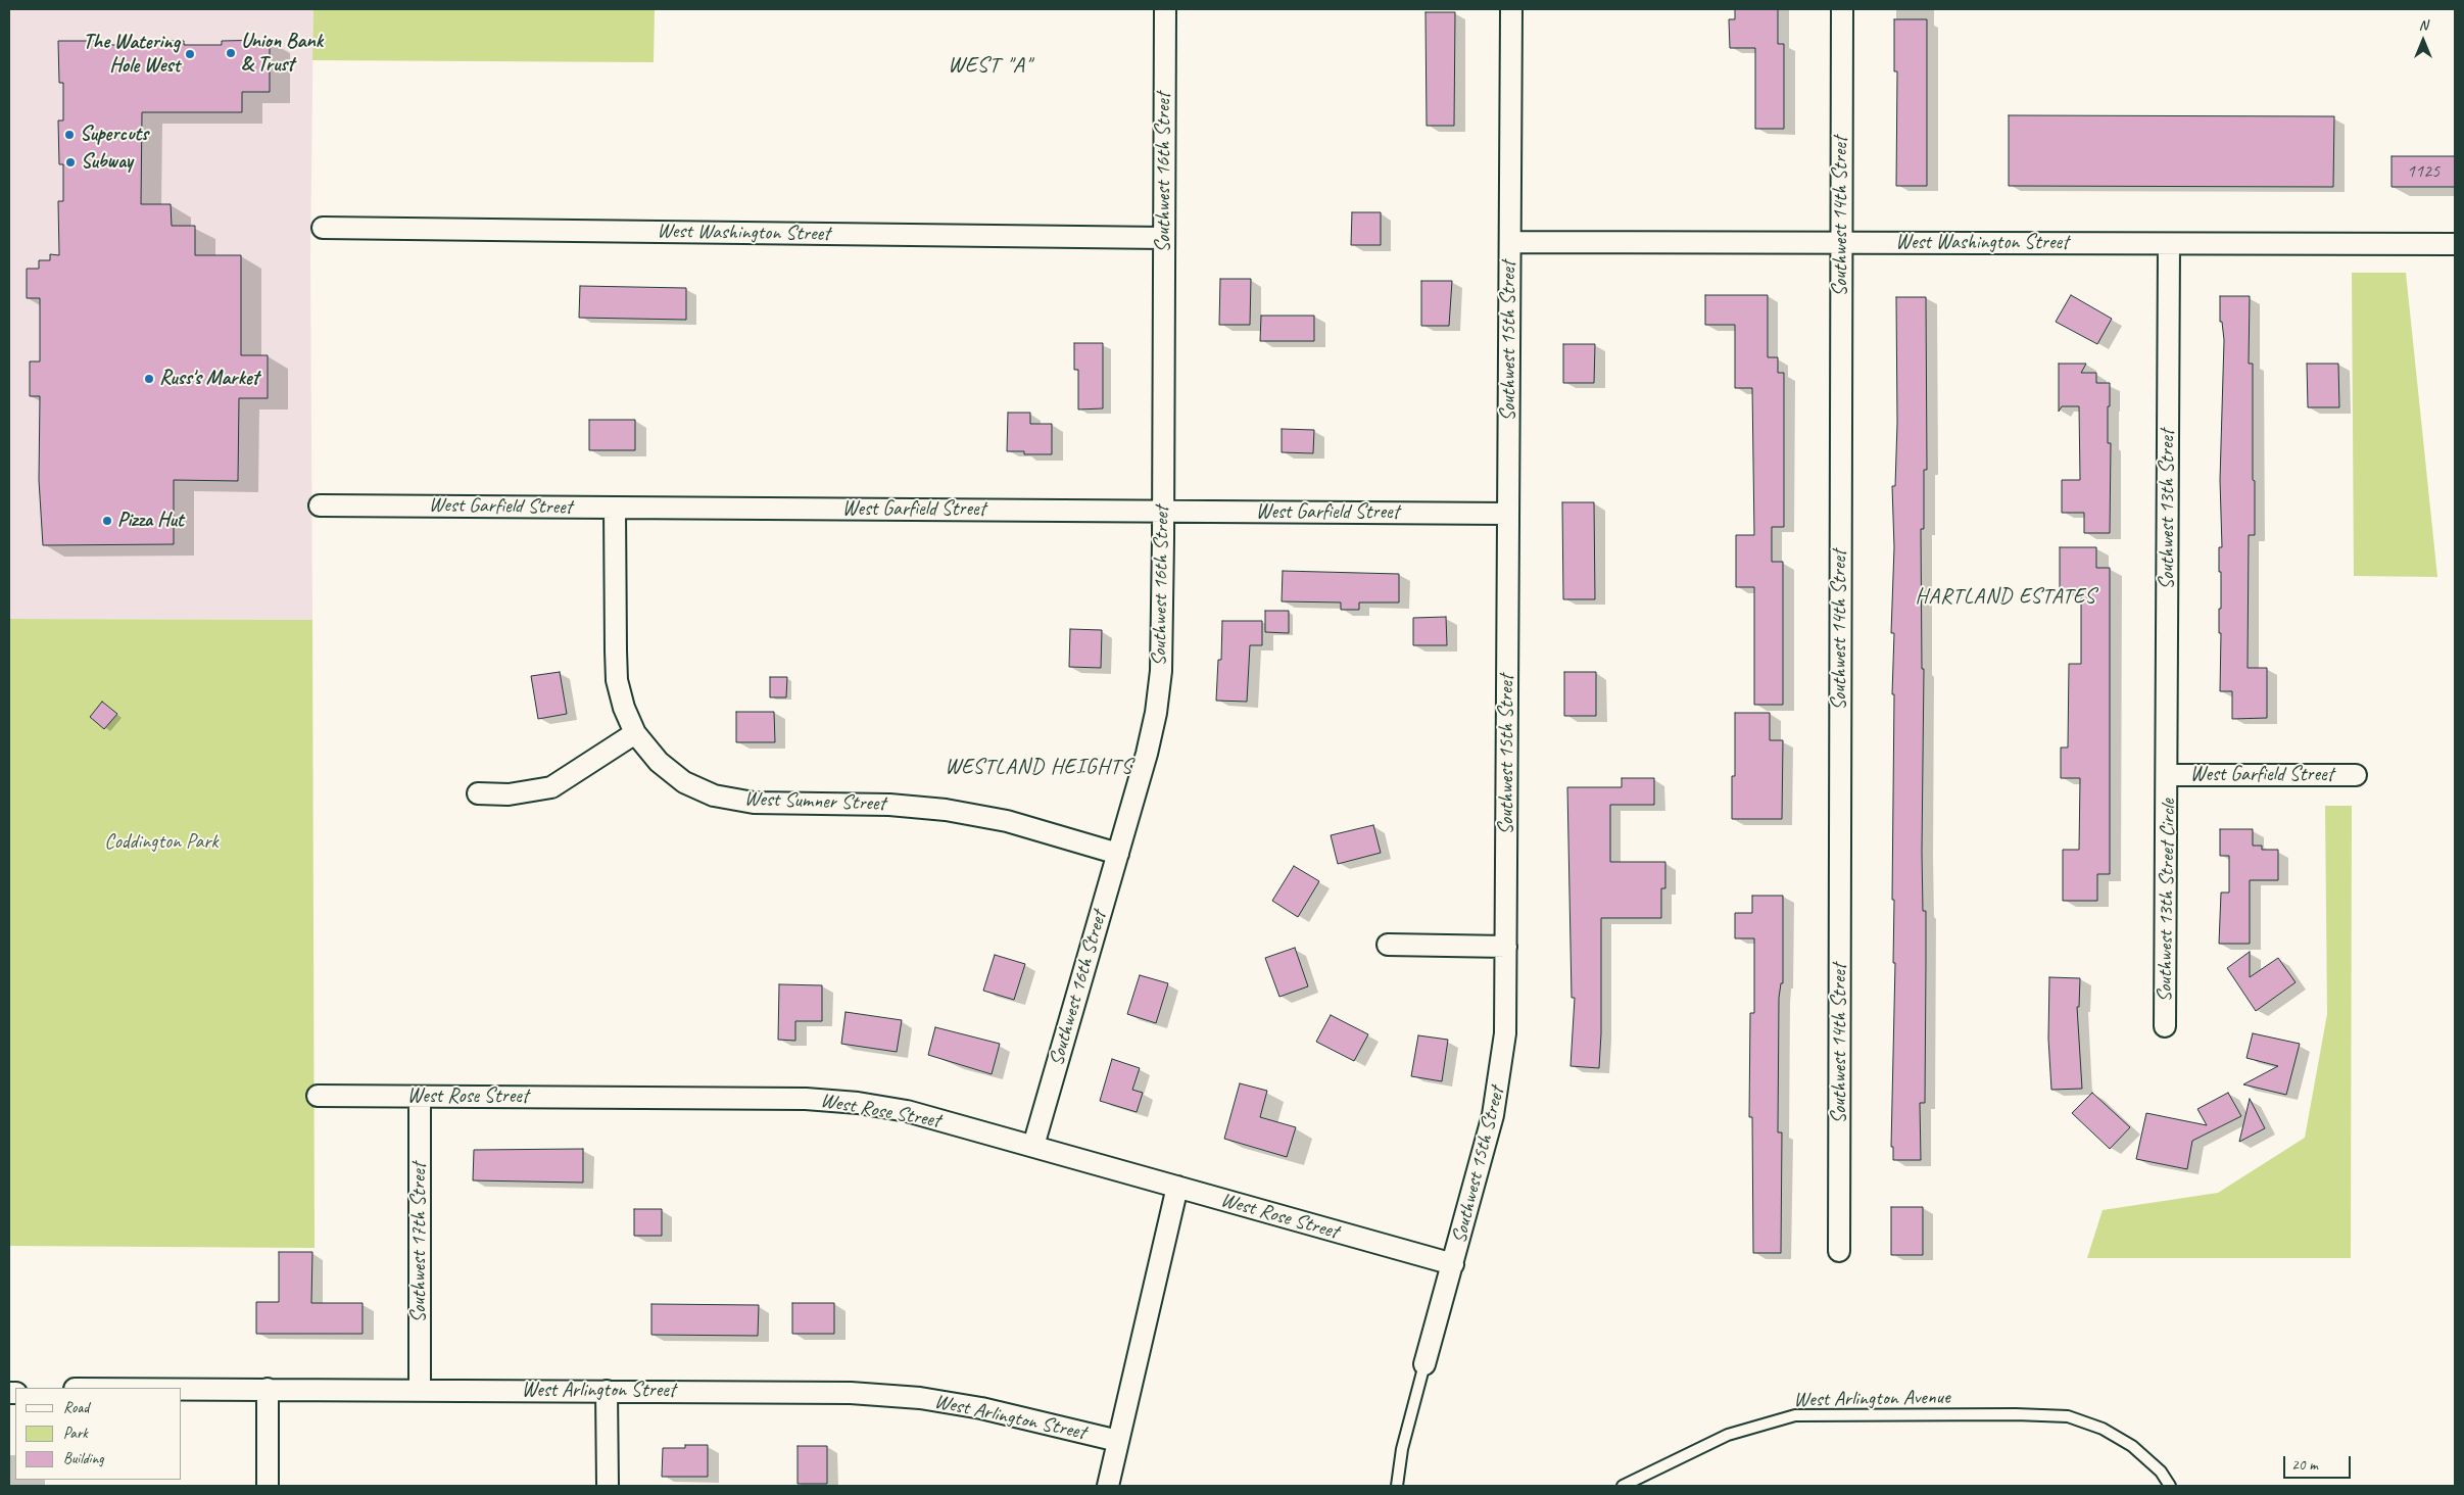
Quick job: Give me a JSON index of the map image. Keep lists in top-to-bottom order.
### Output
{
  "streets": {
    "street": [
      "Southwest 16th Street",
      "Southwest 14th Street",
      "West Washington Street",
      "Southwest 15th Street",
      "West Garfield Street",
      "Southwest 13th Street",
      "West Sumner Street",
      "Southwest 13th Street Circle",
      "West Rose Street",
      "Southwest 17th Street",
      "West Arlington Street"
    ],
    "lane": ["West Arlington Avenue"]
  },
  "crossings": [
    ["Southwest 16th Street", "West Washington Street"],
    ["Southwest 16th Street", "West Garfield Street"],
    ["Southwest 16th Street", "West Sumner Street"],
    ["Southwest 16th Street", "West Rose Street"],
    ["Southwest 14th Street", "West Washington Street"],
    ["West Washington Street", "Southwest 15th Street"],
    ["West Washington Street", "Southwest 13th Street"],
    ["Southwest 15th Street", "West Garfield Street"],
    ["Southwest 15th Street", "West Rose Street"],
    ["West Garfield Street", "Southwest 13th Street"],
    ["West Garfield Street", "West Sumner Street"],
    ["West Garfield Street", "Southwest 13th Street Circle"],
    ["Southwest 13th Street", "Southwest 13th Street Circle"],
    ["West Rose Street", "Southwest 17th Street"],
    ["Southwest 17th Street", "West Arlington Street"]
  ],
  "districts": ["WEST \"A\"", "HARTLAND ESTATES", "WESTLAND HEIGHTS"],
  "parks": ["Coddington Park"],
  "places": [
    "Union Bank & Trust",
    "The Watering Hole West",
    "Supercuts",
    "Subway",
    "Russ's Market",
    "Pizza Hut"
  ],
  "house_numbers": ["1125"],
  "legend": ["Road", "Park", "Building"],
  "scale_bar": "20 m",
  "north": "top"
}
